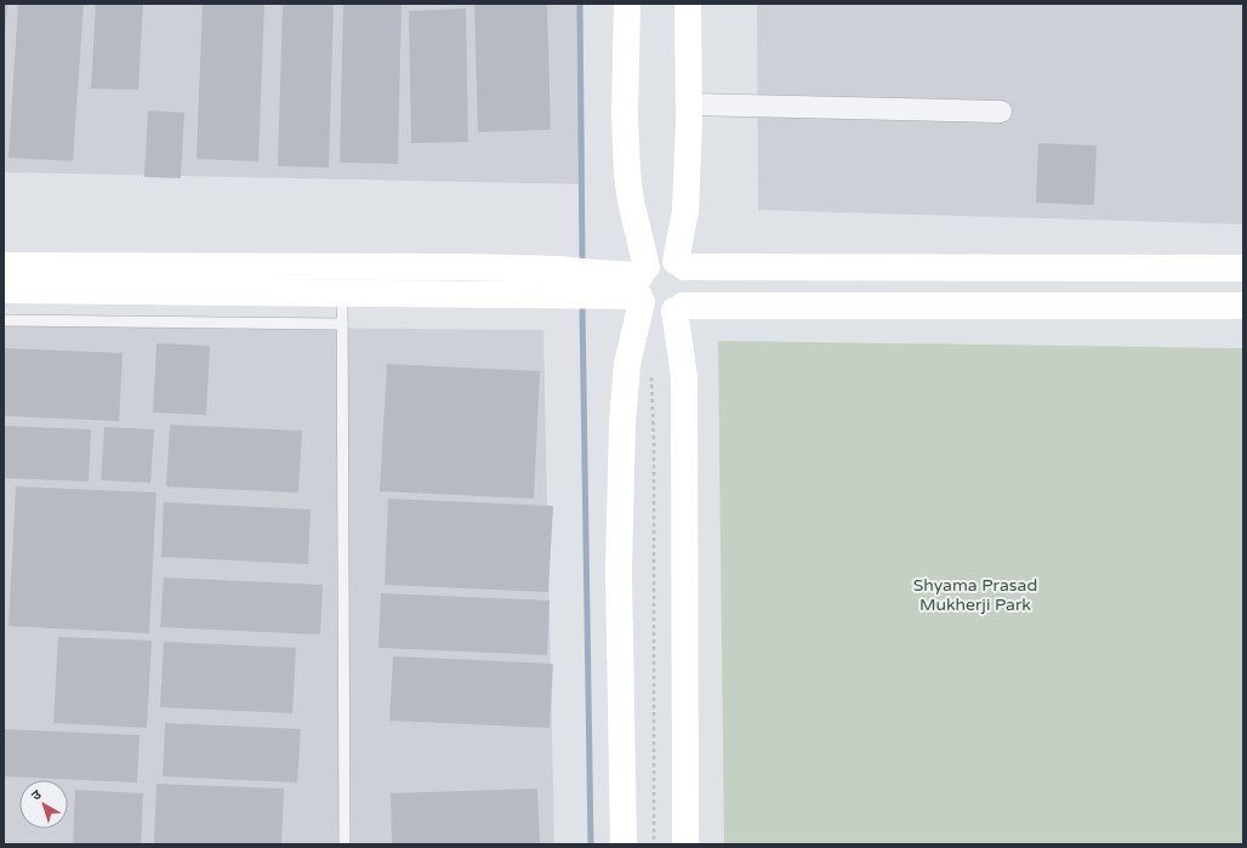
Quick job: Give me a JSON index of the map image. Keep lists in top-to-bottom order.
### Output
{
  "parks": ["Shyama Prasad Mukherji Park"],
  "north": "top left"
}
